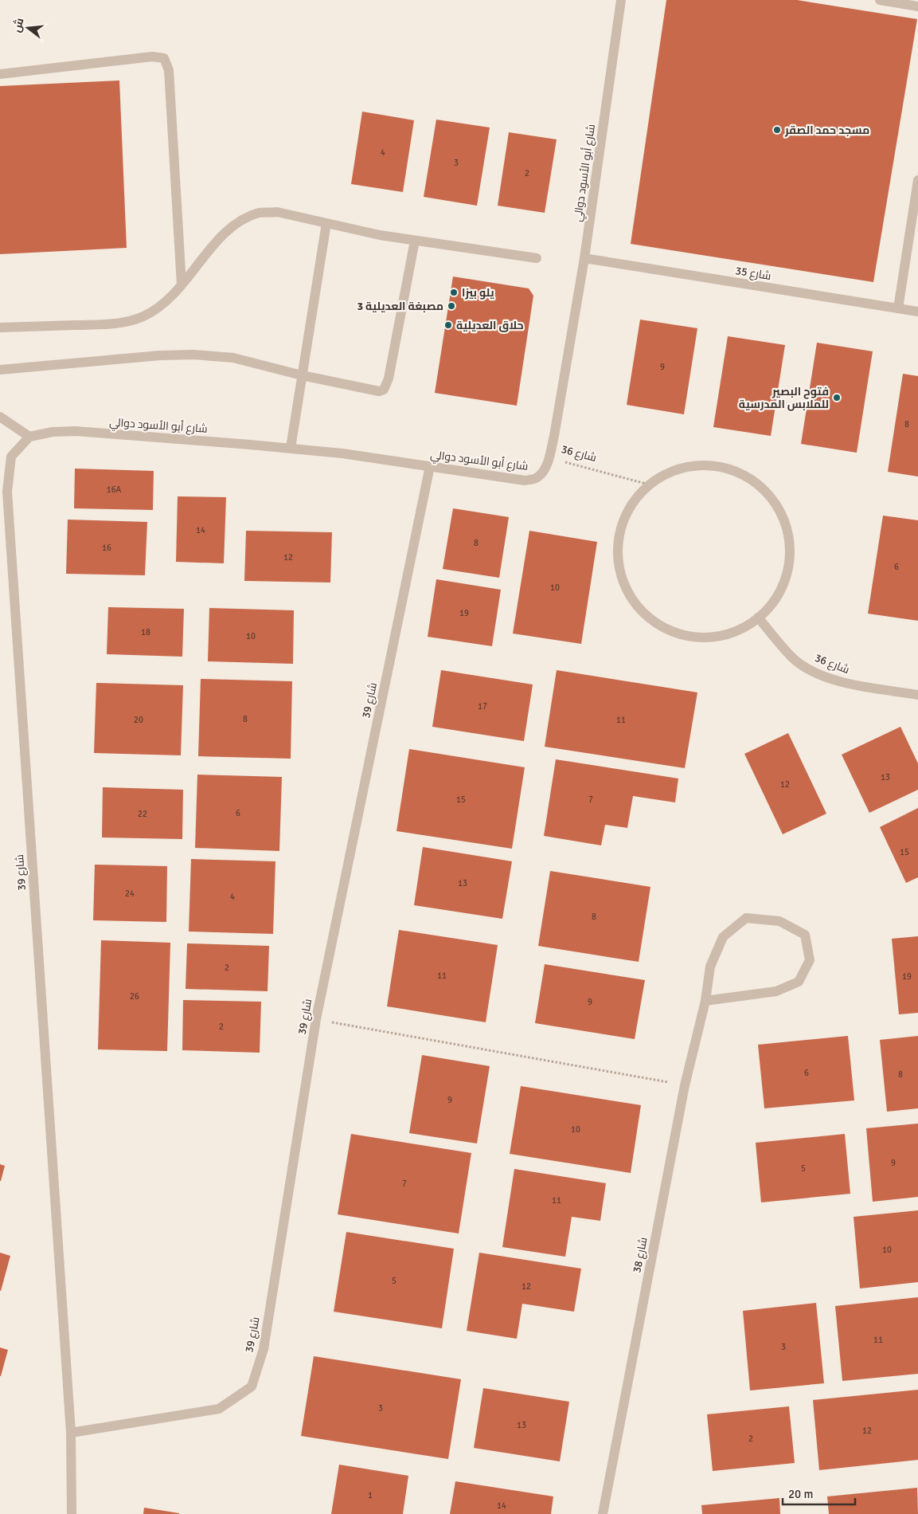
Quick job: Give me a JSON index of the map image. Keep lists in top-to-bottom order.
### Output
{
  "streets": {
    "street": [
      "شارع أبو الأسود دوالي",
      "شارع 35",
      "شارع 36",
      "شارع 39",
      "شارع 38"
    ]
  },
  "crossings": [
    ["شارع أبو الأسود دوالي", "شارع 35"],
    ["شارع أبو الأسود دوالي", "شارع 36"],
    ["شارع أبو الأسود دوالي", "شارع 39"]
  ],
  "places": [
    "مسجد حمد الصقر",
    "يلو بيزا",
    "مصبغة العديلية 3",
    "حلاق العديلية",
    "فتوح البصير للملابس المدرسية"
  ],
  "house_numbers": [
    "4",
    "3",
    "2",
    "9",
    "8",
    "16A",
    "14",
    "8",
    "16",
    "12",
    "6",
    "10",
    "19",
    "18",
    "10",
    "17",
    "8",
    "20",
    "11",
    "13",
    "12",
    "15",
    "7",
    "6",
    "22",
    "15",
    "13",
    "24",
    "4",
    "8",
    "2",
    "11",
    "19",
    "26",
    "9",
    "2",
    "6",
    "8",
    "9",
    "10",
    "9",
    "5",
    "7",
    "11",
    "10",
    "5",
    "12",
    "11",
    "3",
    "3",
    "13",
    "12",
    "2",
    "1",
    "14"
  ],
  "scale_bar": "20 m",
  "north": "left"
}
